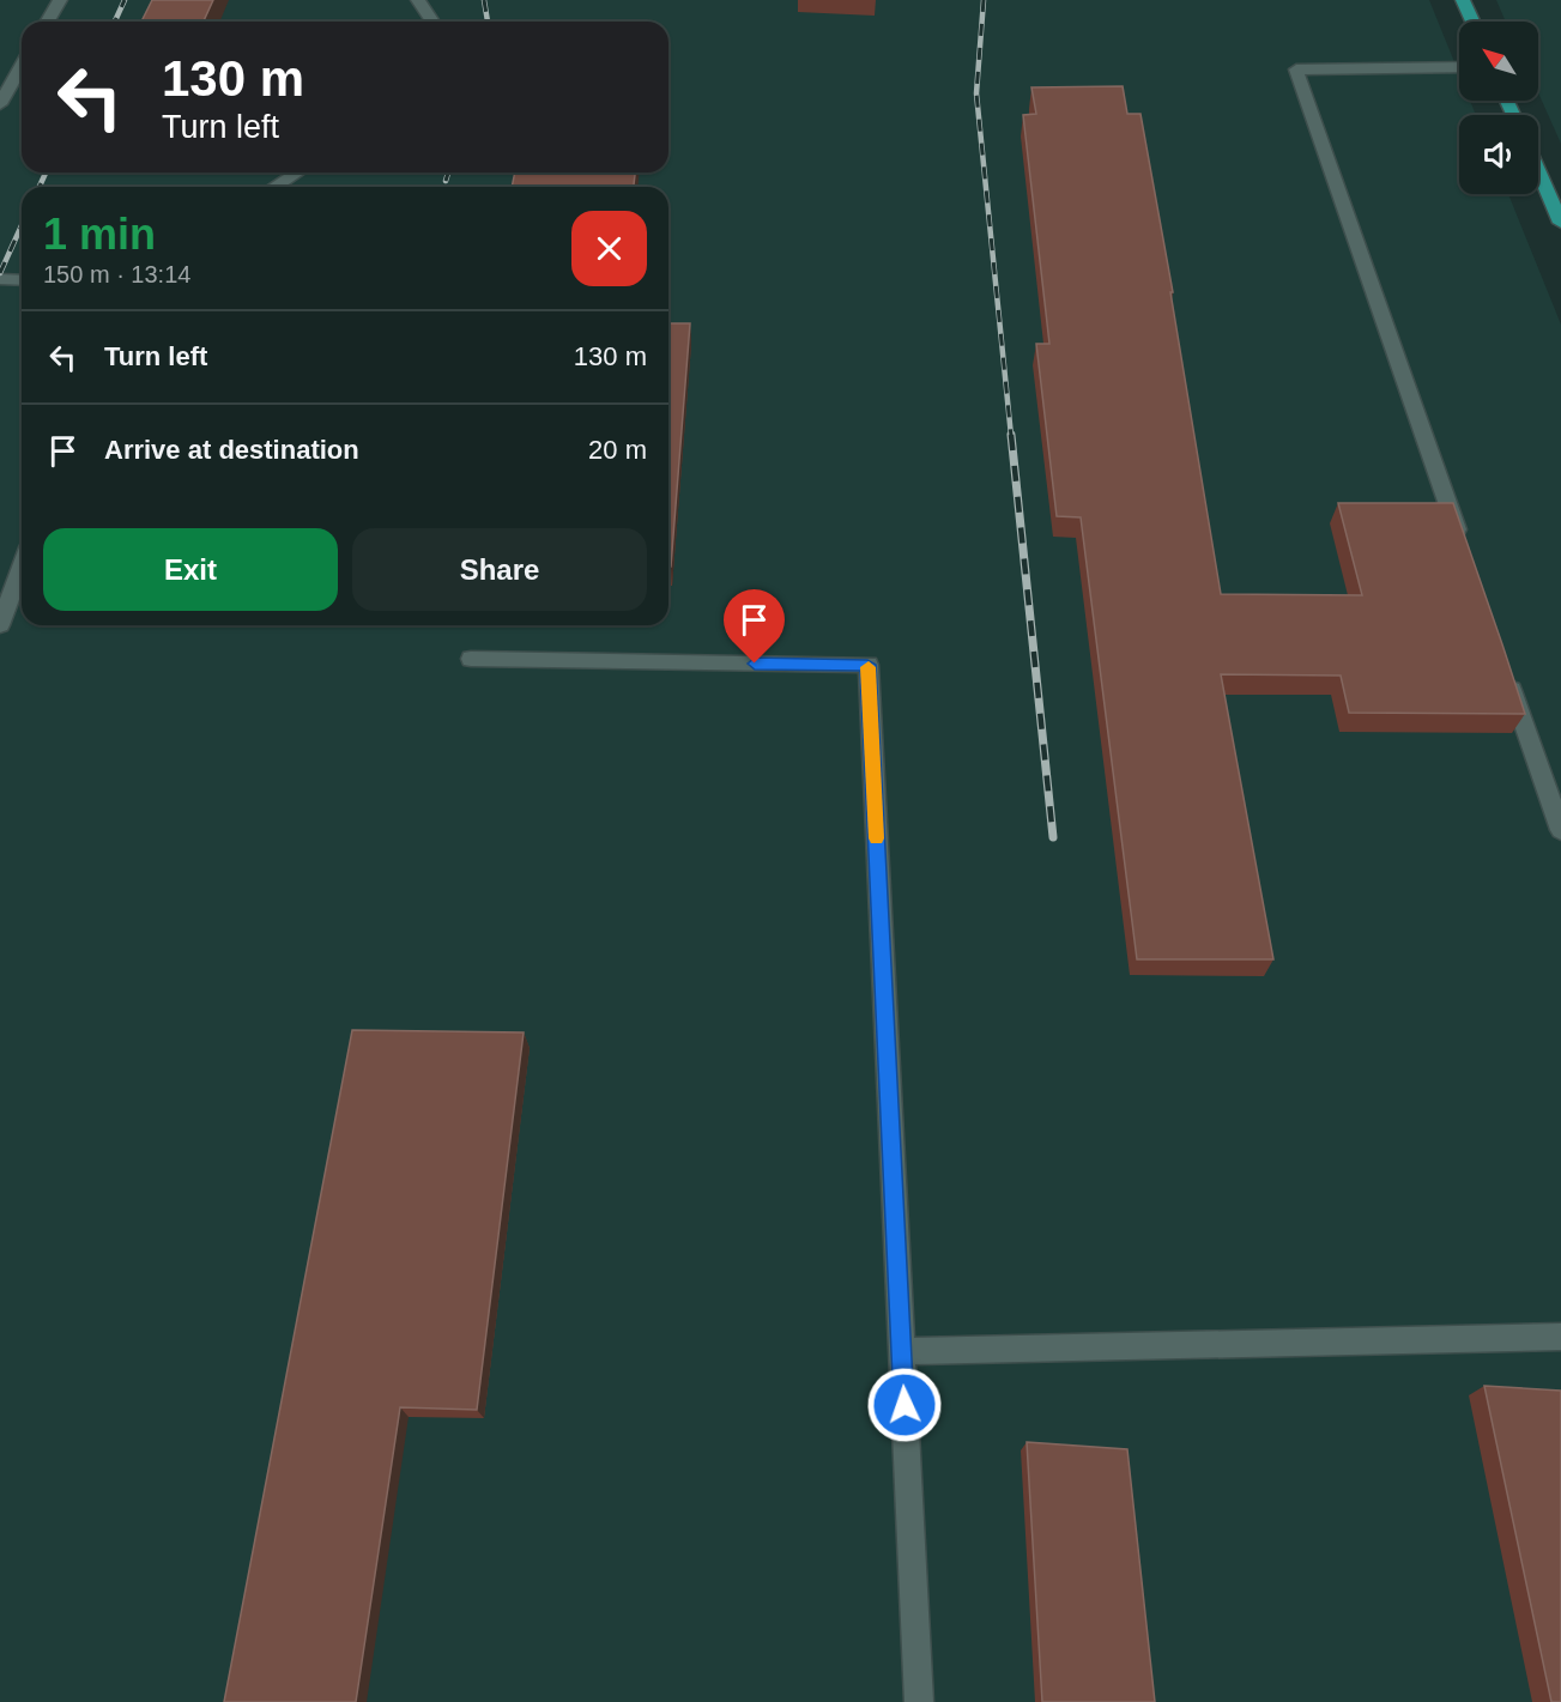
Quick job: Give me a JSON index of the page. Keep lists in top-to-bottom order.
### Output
{
  "north": "top left",
  "page": {
    "turn": ["130 m", "Turn left"],
    "heading": ["1 min", "150 m · 13:14"],
    "list": [
      {
        "name": "Turn left",
        "value": "130 m"
      },
      {
        "name": "Arrive at destination",
        "value": "20 m"
      }
    ],
    "buttons": ["Exit", "Share"]
  }
}
